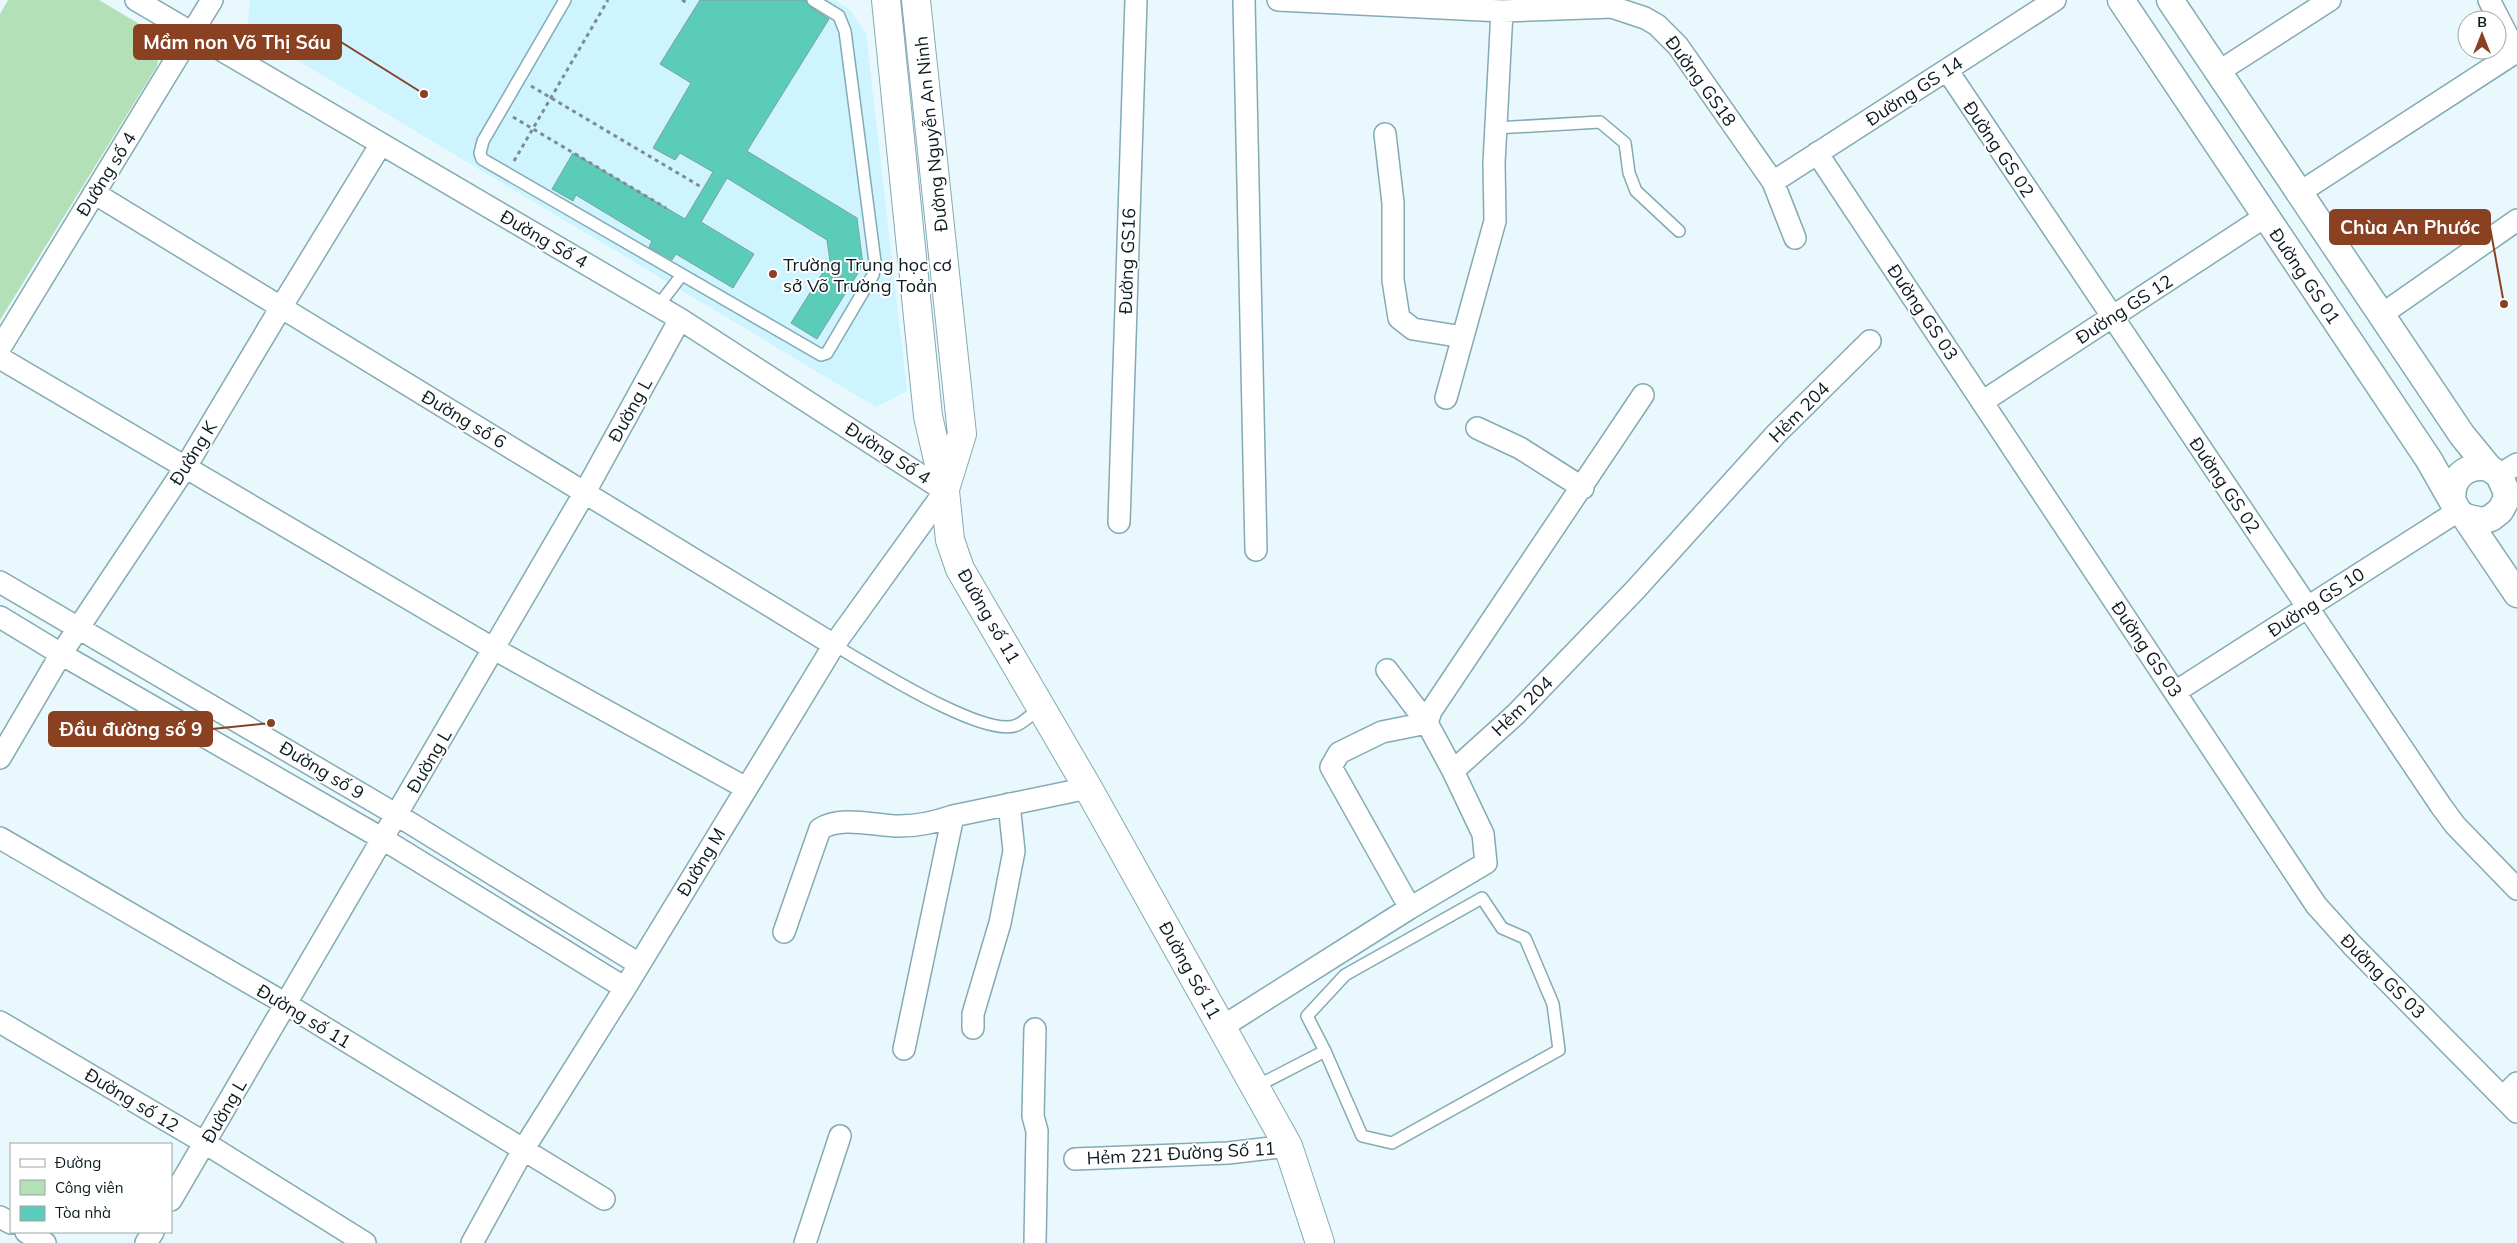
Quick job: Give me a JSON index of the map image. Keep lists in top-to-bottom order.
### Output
{
  "streets": {
    "main road": ["Đường Nguyễn An Ninh", "Đường số 11", "Đường Số 11"],
    "street": [
      "Đường GS18",
      "Đường GS 14",
      "Đường GS 02",
      "Đường số 4",
      "Đường Số 4",
      "Đường GS16",
      "Đường GS 01",
      "Đường GS 12",
      "Đường GS 03",
      "Đường L",
      "Hẻm 204",
      "Đường số 6",
      "Đường K",
      "Đường GS 10",
      "Đường số 9",
      "Đường M",
      "Đường số 12",
      "Hẻm 221 Đường Số 11"
    ]
  },
  "crossings": [
    ["Đường GS18", "Đường GS 14"],
    ["Đường GS 14", "Đường GS 02"],
    ["Đường GS 14", "Đường GS 03"],
    ["Đường Nguyễn An Ninh", "Đường Số 4"],
    ["Đường Nguyễn An Ninh", "Đường số 11"],
    ["Đường Nguyễn An Ninh", "Đường M"],
    ["Đường GS 02", "Đường GS 12"],
    ["Đường GS 02", "Đường GS 10"],
    ["Đường số 4", "Đường Số 4"],
    ["Đường số 4", "Đường số 6"],
    ["Đường Số 4", "Đường L"],
    ["Đường Số 4", "Đường K"],
    ["Đường Số 4", "Đường số 11"],
    ["Đường Số 4", "Đường M"],
    ["Đường GS 01", "Đường GS 12"],
    ["Đường GS 01", "Đường GS 10"],
    ["Đường GS 12", "Đường GS 03"],
    ["Đường GS 03", "Đường GS 10"],
    ["Đường L", "Đường số 6"],
    ["Đường L", "Đường số 11"],
    ["Đường L", "Đường số 9"],
    ["Đường L", "Đường số 12"],
    ["Đường số 6", "Đường K"],
    ["Đường số 6", "Đường M"],
    ["Đường K", "Đường số 9"],
    ["Đường số 11", "Đường M"],
    ["Đường số 11", "Đường Số 11"],
    ["Đường số 9", "Đường M"],
    ["Đường Số 11", "Hẻm 221 Đường Số 11"]
  ],
  "places": [
    "Mầm non Võ Thị Sáu",
    "Trường Trung học cơ sở Võ Trường Toản",
    "Chùa An Phước",
    "Đầu đường số 9"
  ],
  "legend": ["Đường", "Công viên", "Tòa nhà"],
  "north": "top"
}
